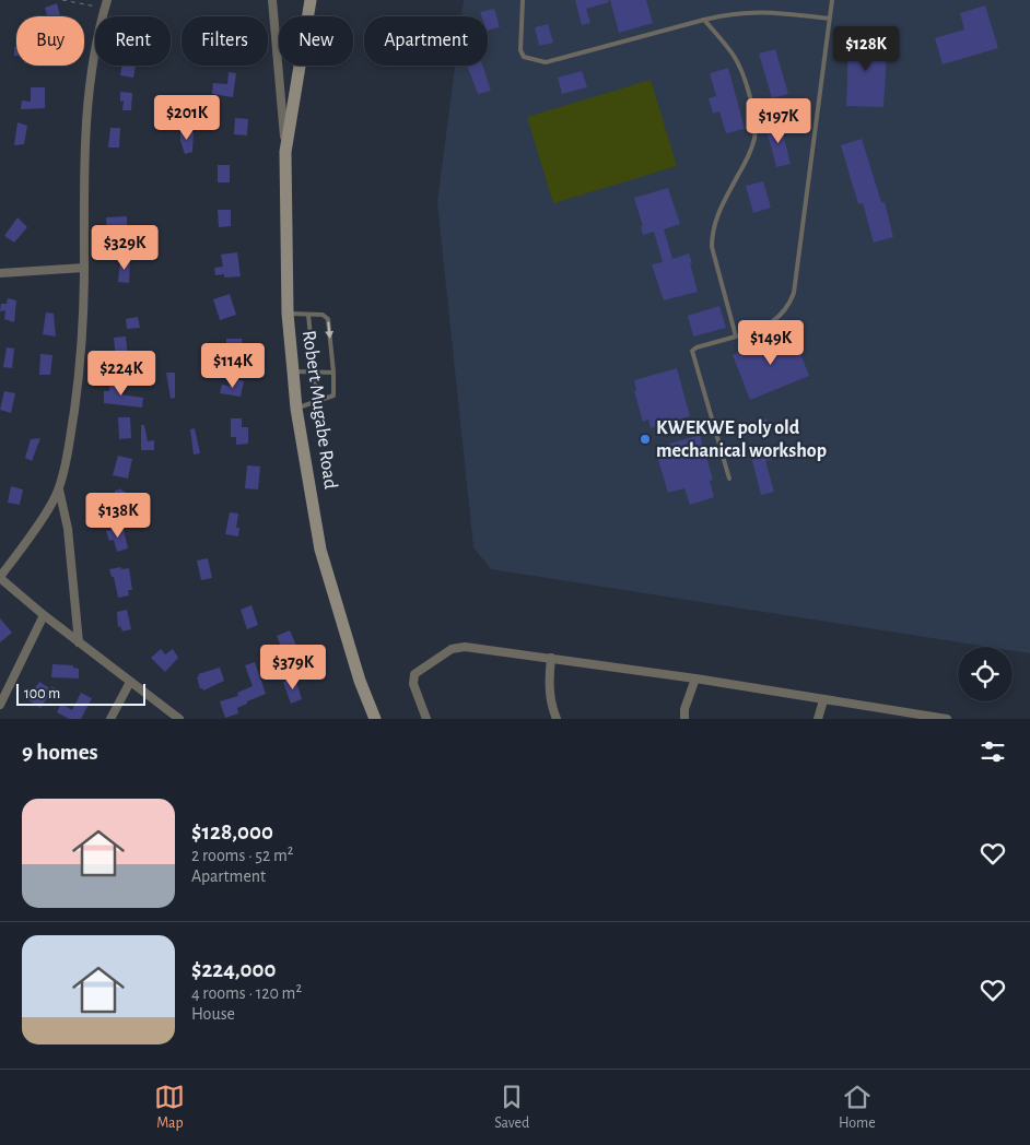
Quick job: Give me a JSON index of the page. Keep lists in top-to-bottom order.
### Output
{
  "streets": {
    "main road": ["Robert Mugabe Road"]
  },
  "places": ["KWEKWE poly old mechanical workshop"],
  "scale_bar": "100 m",
  "page": {
    "chip": [
      "Buy",
      "Rent",
      "Filters",
      "New",
      "Apartment"
    ],
    "price": [
      "$128K",
      "$201K",
      "$197K",
      "$329K",
      "$149K",
      "$114K",
      "$224K",
      "$138K",
      "$379K"
    ],
    "scale": "100 m",
    "heading": "9 homes",
    "list": [
      {
        "name": "$128,000",
        "note": "2 rooms · 52 m² · Apartment"
      },
      {
        "name": "$224,000",
        "note": "4 rooms · 120 m² · House"
      }
    ],
    "tabs": ["Map", "Saved", "Home"]
  }
}
